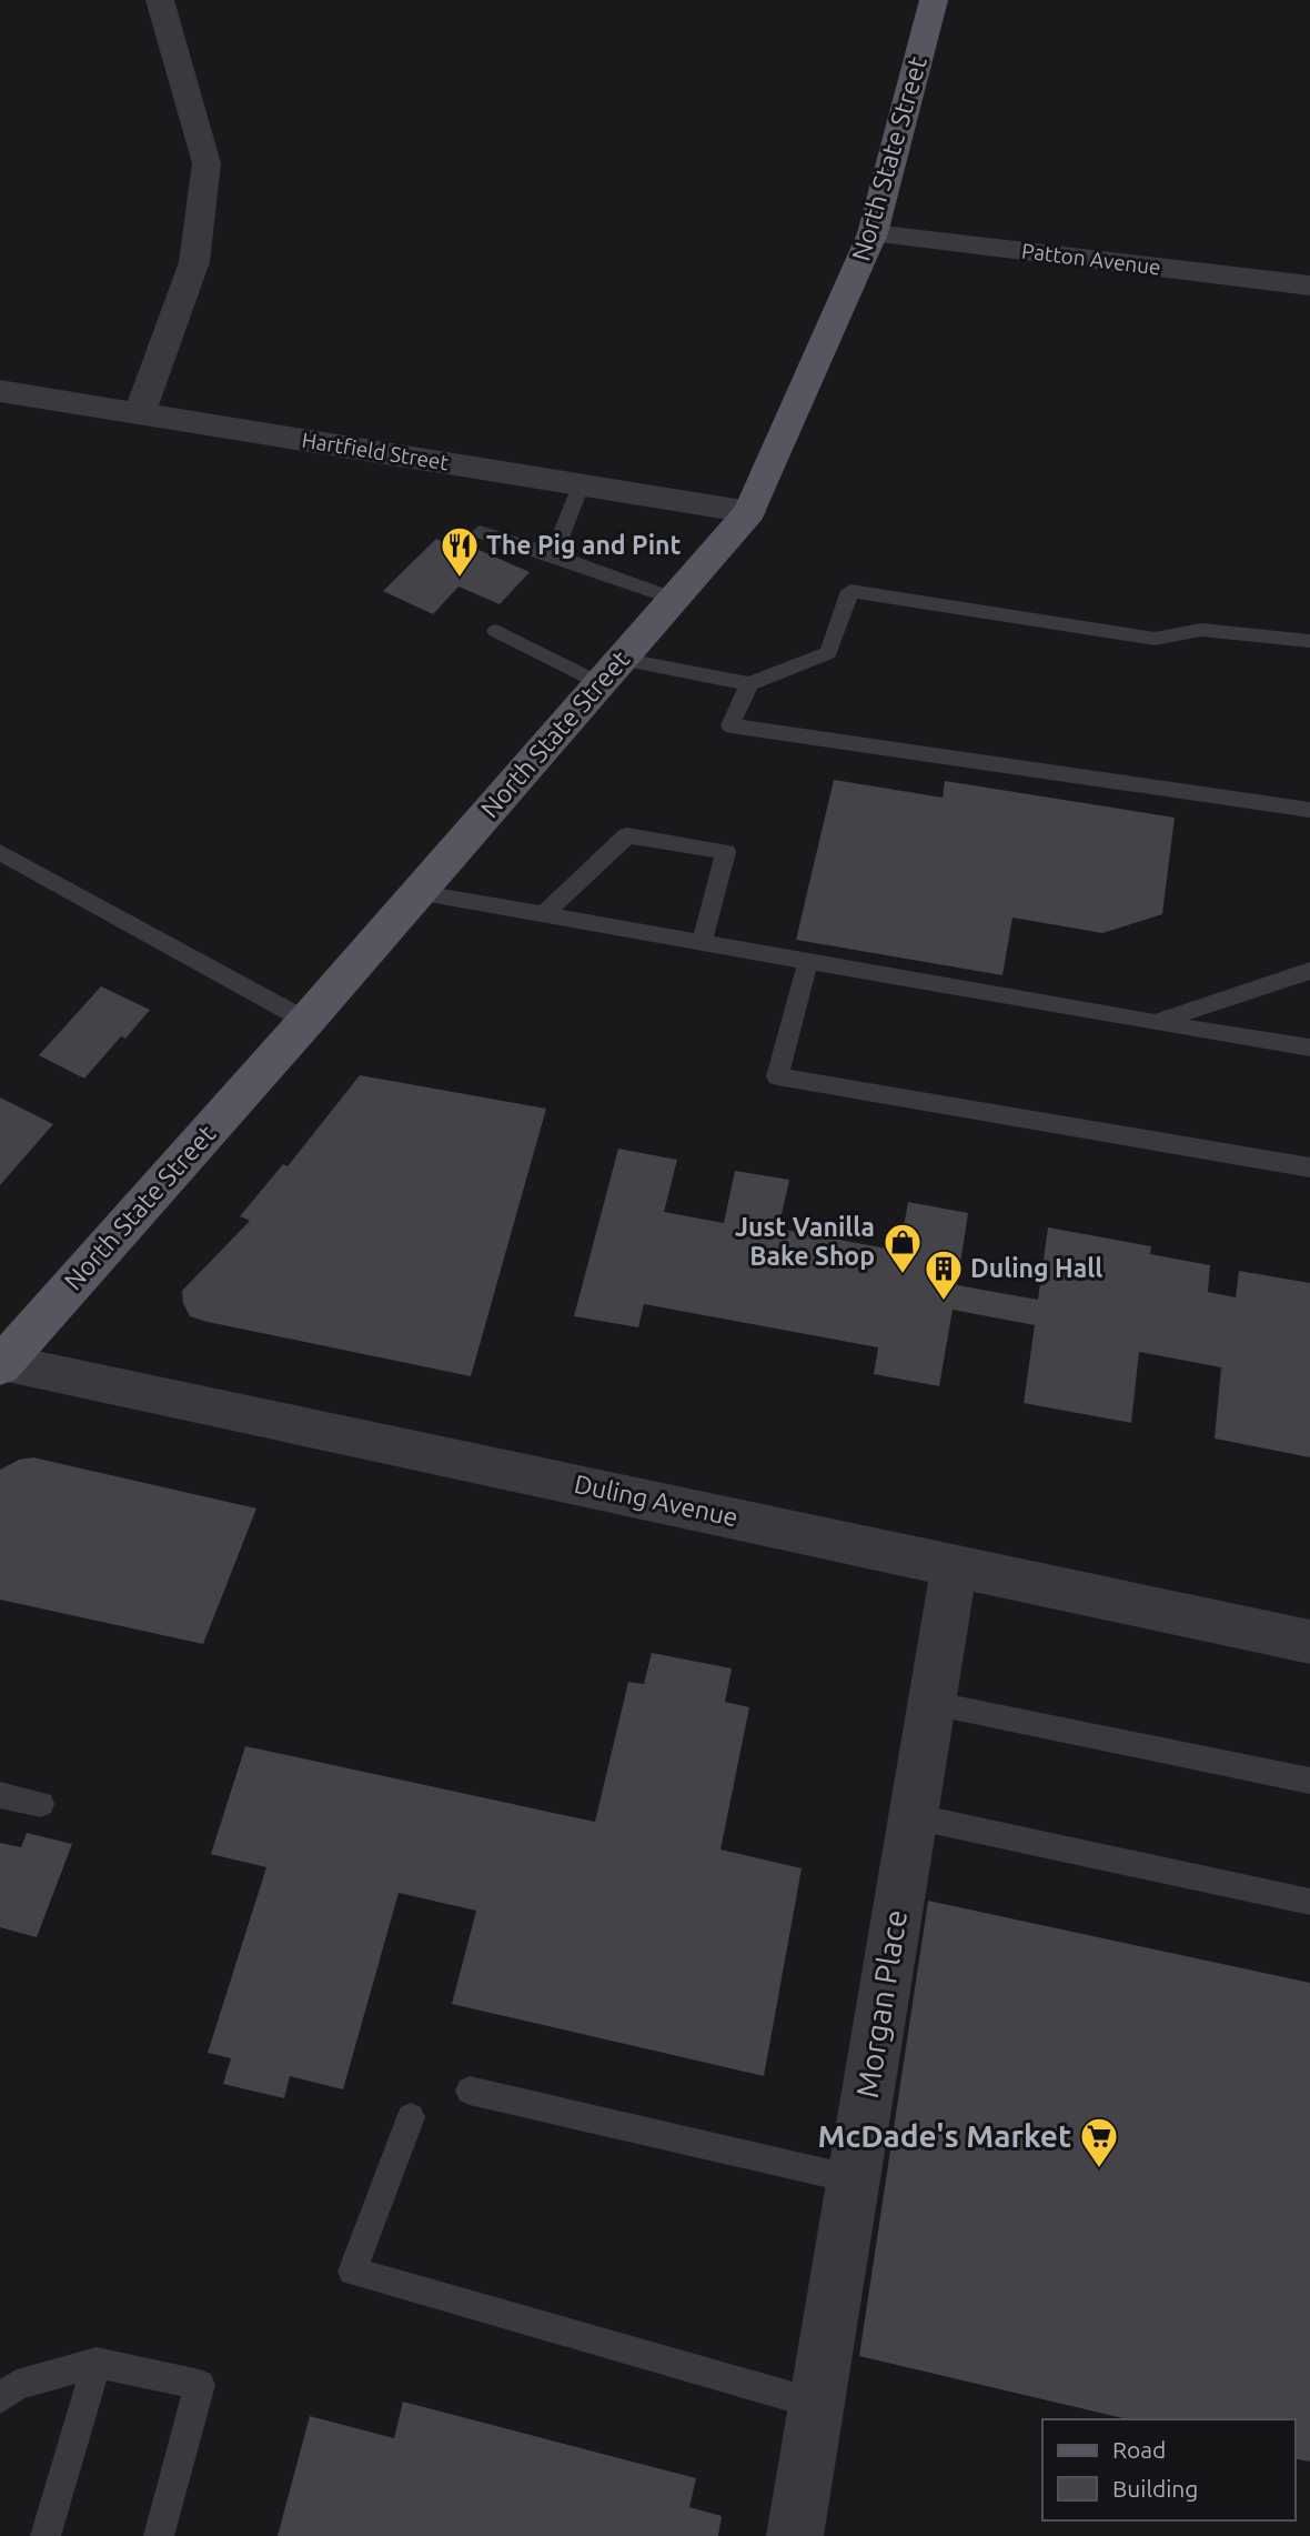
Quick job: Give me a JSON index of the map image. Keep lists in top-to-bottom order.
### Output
{
  "streets": {
    "main road": ["North State Street"],
    "street": [
      "Patton Avenue",
      "Hartfield Street",
      "Duling Avenue",
      "Morgan Place"
    ]
  },
  "crossings": [
    ["North State Street", "Patton Avenue"],
    ["North State Street", "Hartfield Street"],
    ["North State Street", "Duling Avenue"],
    ["Duling Avenue", "Morgan Place"]
  ],
  "places": {
    "restaurant": ["The Pig and Pint"],
    "shop": ["Just Vanilla Bake Shop"],
    "building": ["Duling Hall"],
    "supermarket": ["McDade's Market"]
  },
  "legend": ["Road", "Building"]
}
